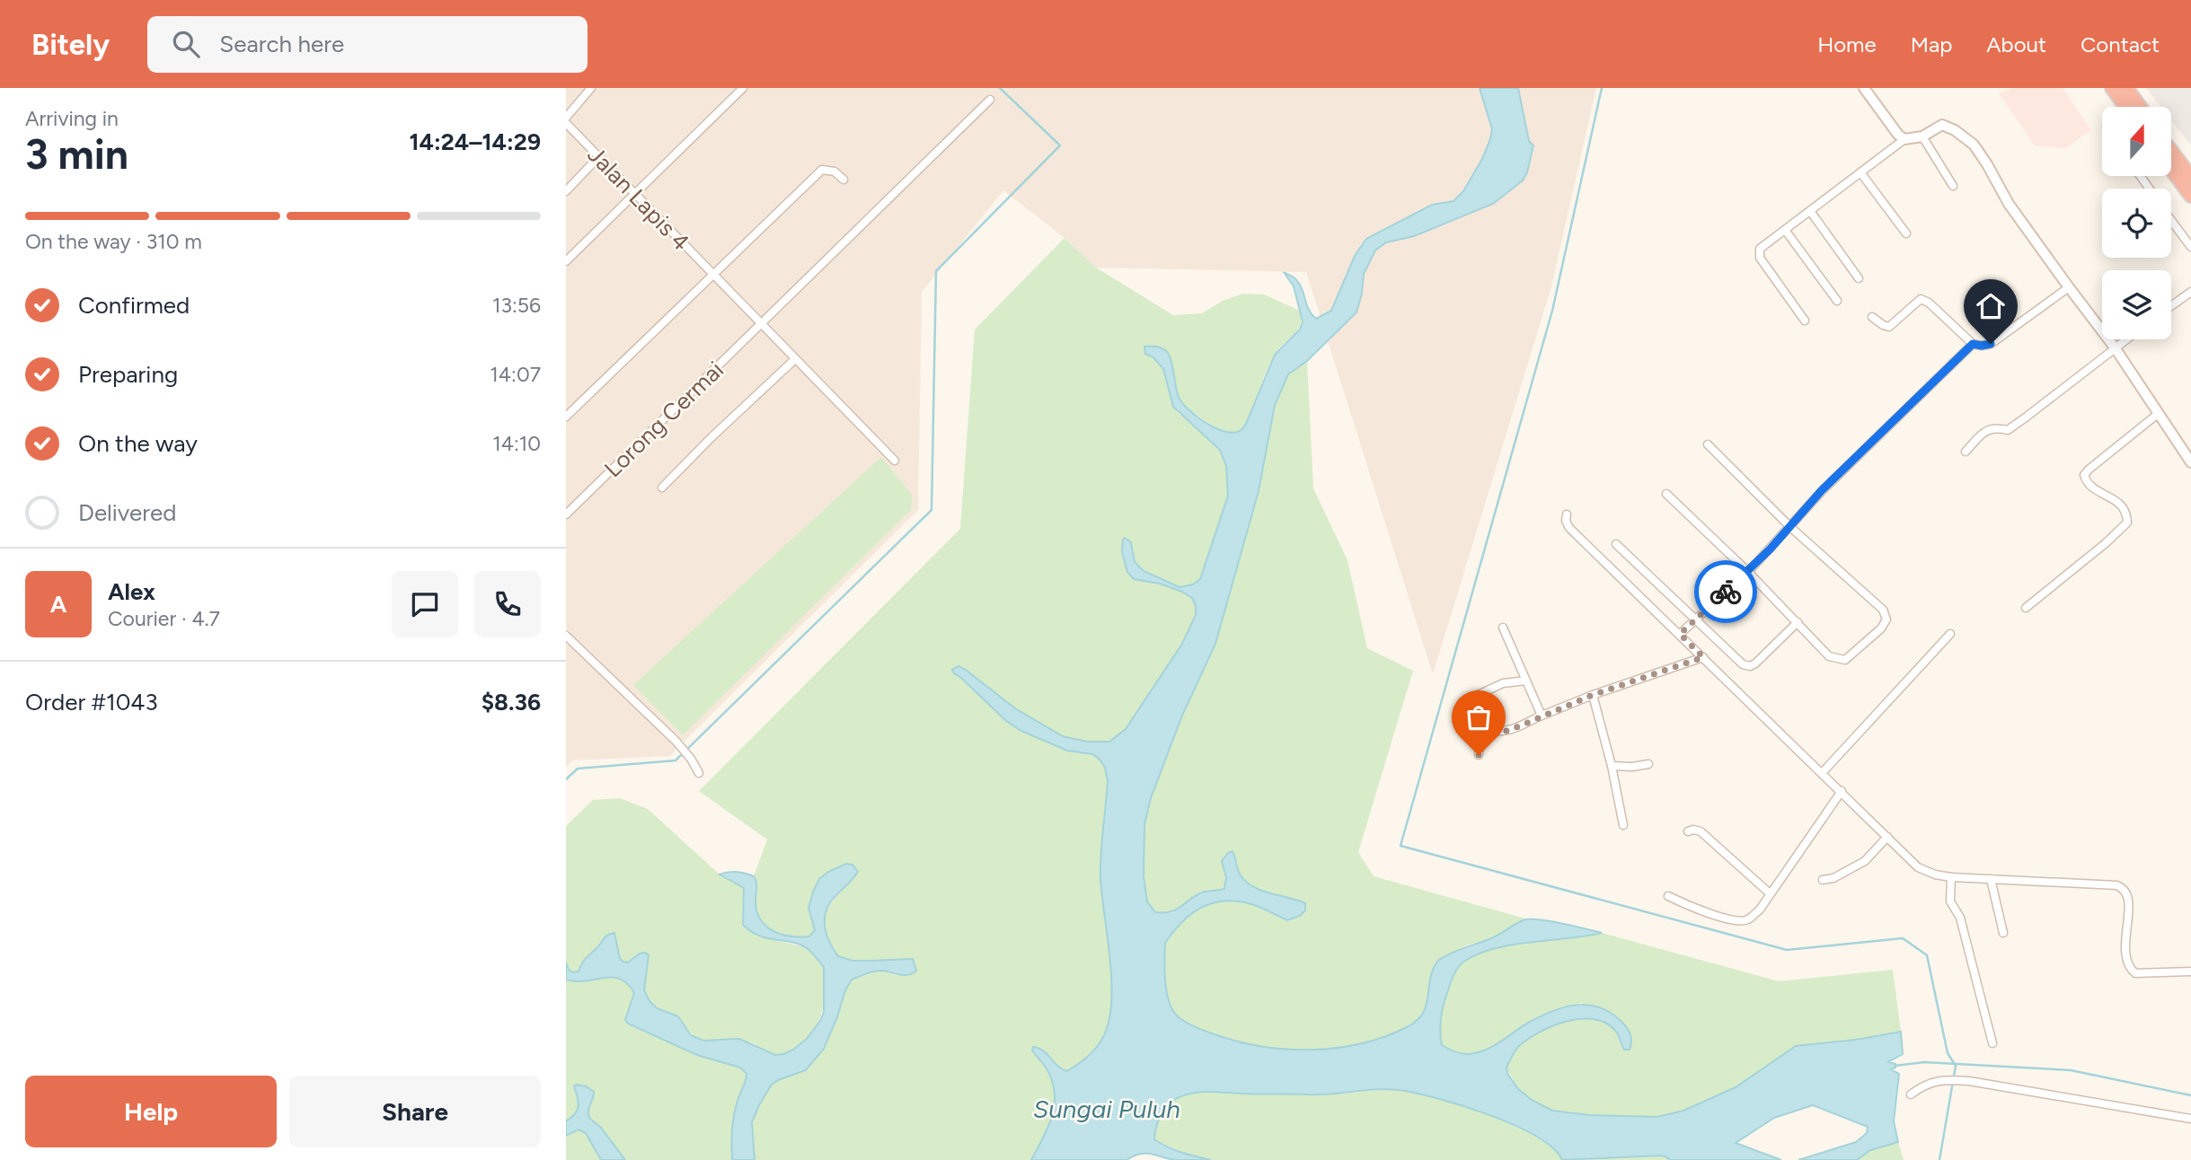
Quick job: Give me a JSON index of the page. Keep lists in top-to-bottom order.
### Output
{
  "streets": {
    "street": ["Jalan Lapis 4", "Lorong Cermai"]
  },
  "crossings": [
    ["Jalan Lapis 4", "Lorong Cermai"]
  ],
  "water": ["Sungai Puluh"],
  "north": "top",
  "page": {
    "header": "Bitely",
    "search": "Search here",
    "nav": [
      "Home",
      "Map",
      "About",
      "Contact"
    ],
    "heading": ["3 min", "Arriving in", "14:24–14:29"],
    "panel": [
      "Alex",
      "Courier · 4.7",
      "Order #1043",
      "$8.36"
    ],
    "bar": "On the way · 310 m",
    "list": [
      ["Confirmed", "13:56"],
      ["Preparing", "14:07"],
      ["On the way", "14:10"],
      "Delivered"
    ],
    "round": "A",
    "buttons": ["Help", "Share"]
  }
}
